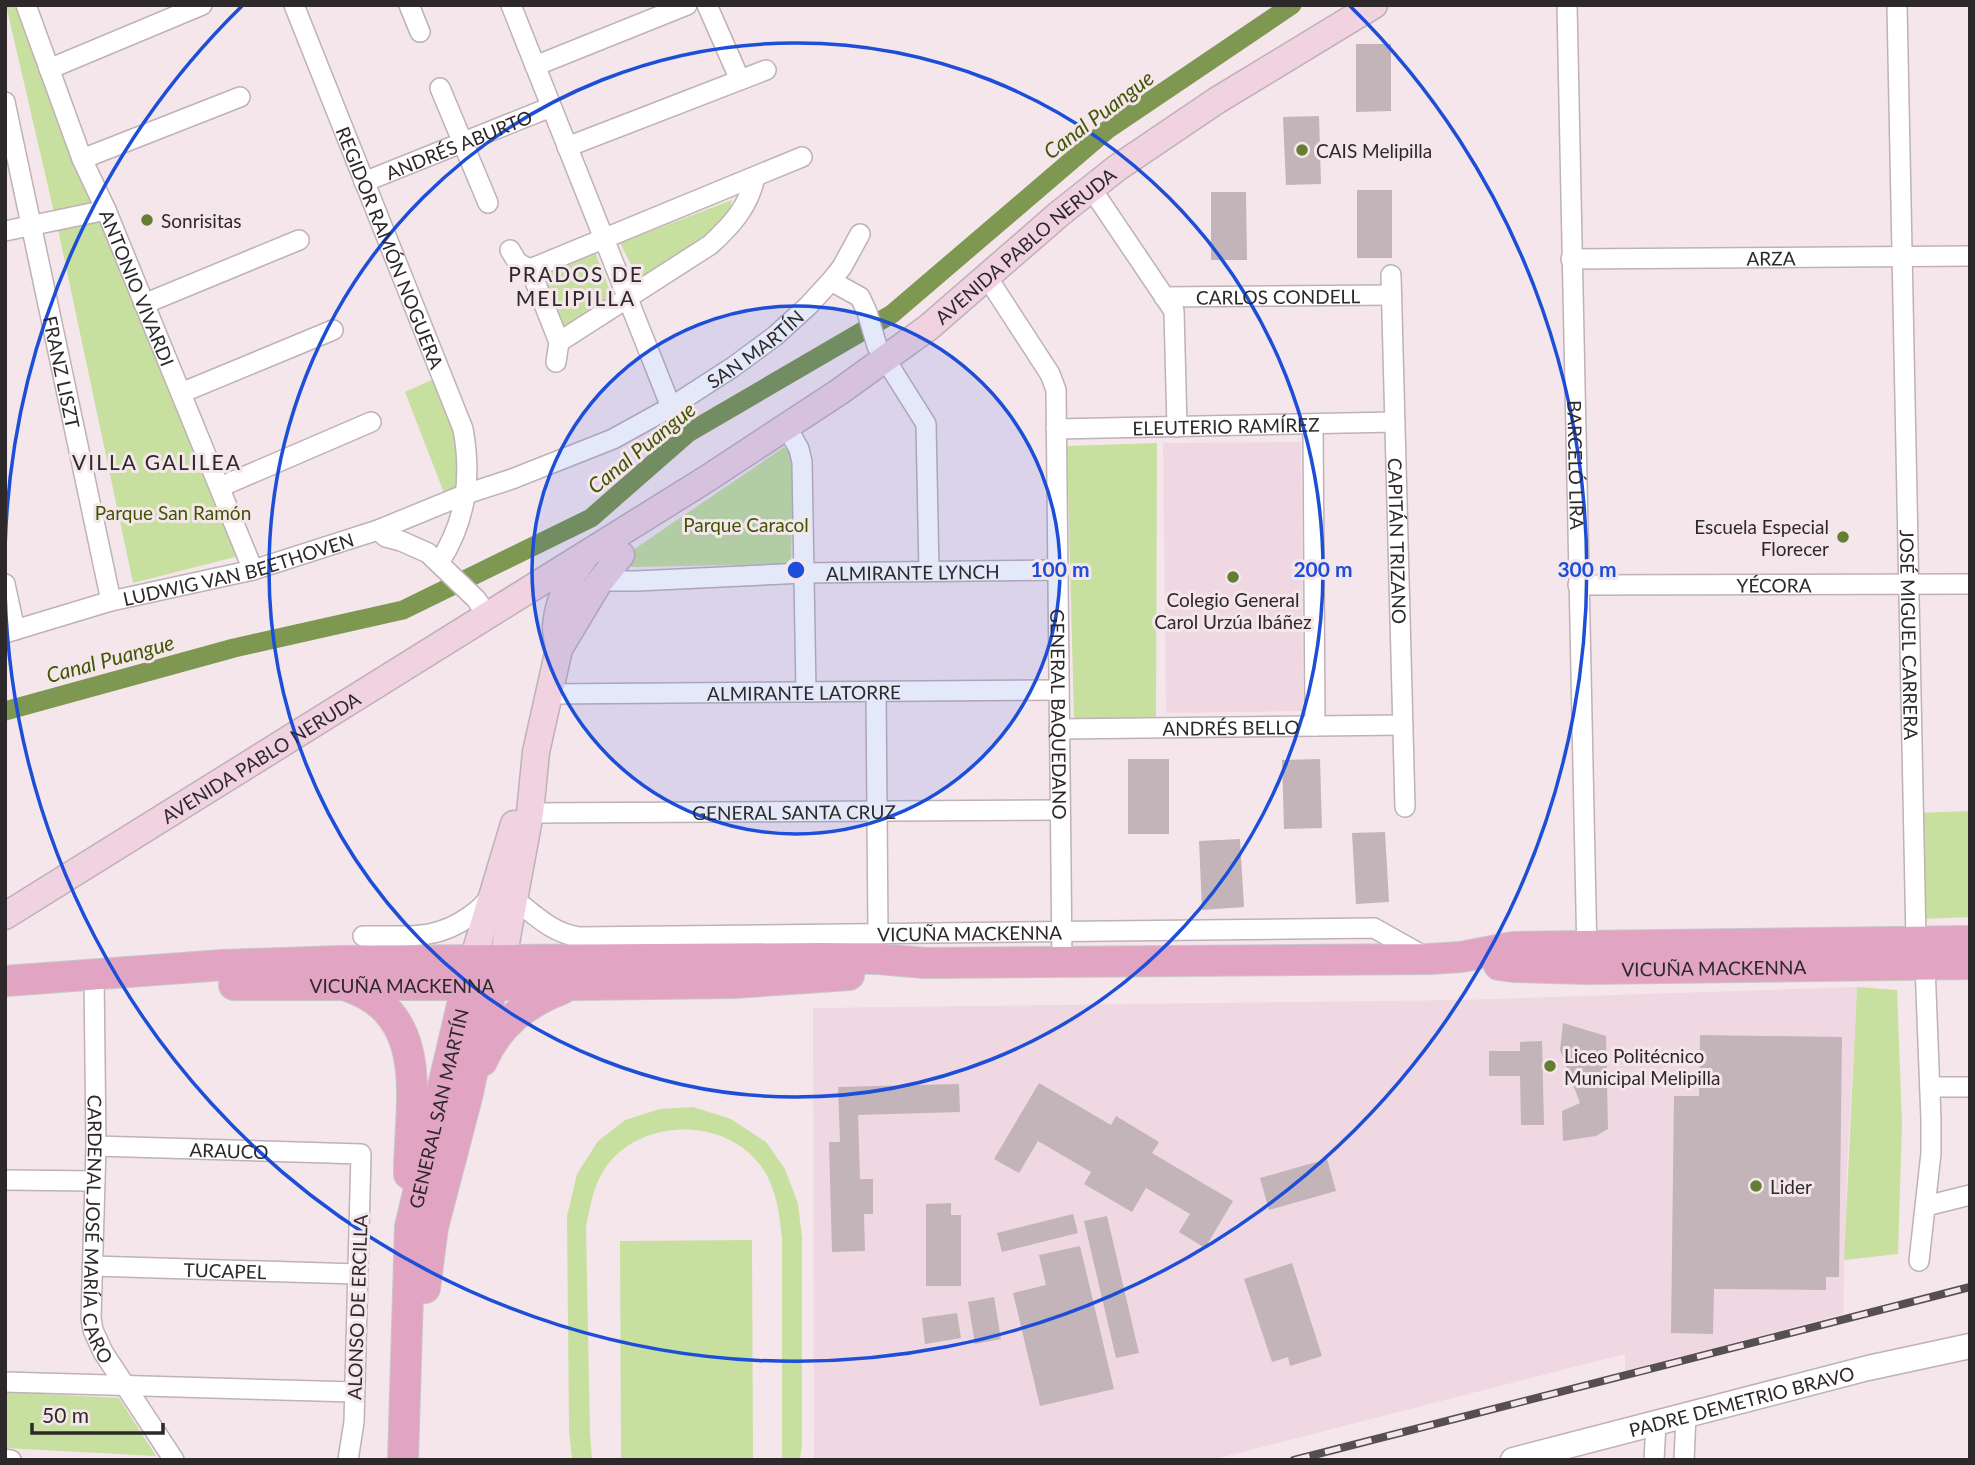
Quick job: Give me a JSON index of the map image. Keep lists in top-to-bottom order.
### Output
{
  "streets": {
    "main road": ["AVENIDA PABLO NERUDA", "VICUÑA MACKENNA", "GENERAL SAN MARTÍN"],
    "street": [
      "ANDRÉS ABURTO",
      "REGIDOR RAMÓN NOGUERA",
      "ARZA",
      "ANTONIO VIVARDI",
      "CARLOS CONDELL",
      "SAN MARTÍN",
      "FRANZ LISZT",
      "ELEUTERIO RAMÍREZ",
      "BARCELÓ LIRA",
      "CAPITÁN TRIZANO",
      "LUDWIG VAN BEETHOVEN",
      "ALMIRANTE LYNCH",
      "YÉCORA",
      "JOSÉ MIGUEL CARRERA",
      "ALMIRANTE LATORRE",
      "GENERAL BAQUEDANO",
      "ANDRÉS BELLO",
      "GENERAL SANTA CRUZ",
      "ARAUCO",
      "CARDENAL JOSÉ MARÍA CARO",
      "TUCAPEL",
      "ALONSO DE ERCILLA",
      "PADRE DEMETRIO BRAVO"
    ]
  },
  "crossings": [
    ["ANDRÉS ABURTO", "REGIDOR RAMÓN NOGUERA"],
    ["AVENIDA PABLO NERUDA", "GENERAL BAQUEDANO"],
    ["AVENIDA PABLO NERUDA", "GENERAL SAN MARTÍN"],
    ["REGIDOR RAMÓN NOGUERA", "SAN MARTÍN"],
    ["REGIDOR RAMÓN NOGUERA", "LUDWIG VAN BEETHOVEN"],
    ["ARZA", "BARCELÓ LIRA"],
    ["ARZA", "JOSÉ MIGUEL CARRERA"],
    ["ANTONIO VIVARDI", "LUDWIG VAN BEETHOVEN"],
    ["CARLOS CONDELL", "CAPITÁN TRIZANO"],
    ["SAN MARTÍN", "LUDWIG VAN BEETHOVEN"],
    ["FRANZ LISZT", "LUDWIG VAN BEETHOVEN"],
    ["ELEUTERIO RAMÍREZ", "CAPITÁN TRIZANO"],
    ["ELEUTERIO RAMÍREZ", "GENERAL BAQUEDANO"],
    ["BARCELÓ LIRA", "YÉCORA"],
    ["BARCELÓ LIRA", "VICUÑA MACKENNA"],
    ["CAPITÁN TRIZANO", "ANDRÉS BELLO"],
    ["ALMIRANTE LYNCH", "GENERAL BAQUEDANO"],
    ["ALMIRANTE LYNCH", "GENERAL SAN MARTÍN"],
    ["YÉCORA", "JOSÉ MIGUEL CARRERA"],
    ["JOSÉ MIGUEL CARRERA", "VICUÑA MACKENNA"],
    ["ALMIRANTE LATORRE", "GENERAL BAQUEDANO"],
    ["ALMIRANTE LATORRE", "GENERAL SAN MARTÍN"],
    ["GENERAL BAQUEDANO", "ANDRÉS BELLO"],
    ["GENERAL BAQUEDANO", "GENERAL SANTA CRUZ"],
    ["GENERAL BAQUEDANO", "VICUÑA MACKENNA"],
    ["GENERAL SANTA CRUZ", "GENERAL SAN MARTÍN"],
    ["VICUÑA MACKENNA", "GENERAL SAN MARTÍN"],
    ["VICUÑA MACKENNA", "CARDENAL JOSÉ MARÍA CARO"],
    ["ARAUCO", "CARDENAL JOSÉ MARÍA CARO"],
    ["ARAUCO", "ALONSO DE ERCILLA"],
    ["CARDENAL JOSÉ MARÍA CARO", "TUCAPEL"],
    ["TUCAPEL", "ALONSO DE ERCILLA"]
  ],
  "districts": ["PRADOS DE MELIPILLA", "VILLA GALILEA"],
  "water": ["Canal Puangue"],
  "parks": ["Parque San Ramón", "Parque Caracol"],
  "places": [
    "CAIS Melipilla",
    "Sonrisitas",
    "Escuela Especial Florecer",
    "Colegio General Carol Urzúa Ibáñez",
    "Liceo Politécnico Municipal Melipilla",
    "Lider"
  ],
  "scale_bar": "50 m",
  "rings": ["100 m", "200 m", "300 m"]
}
